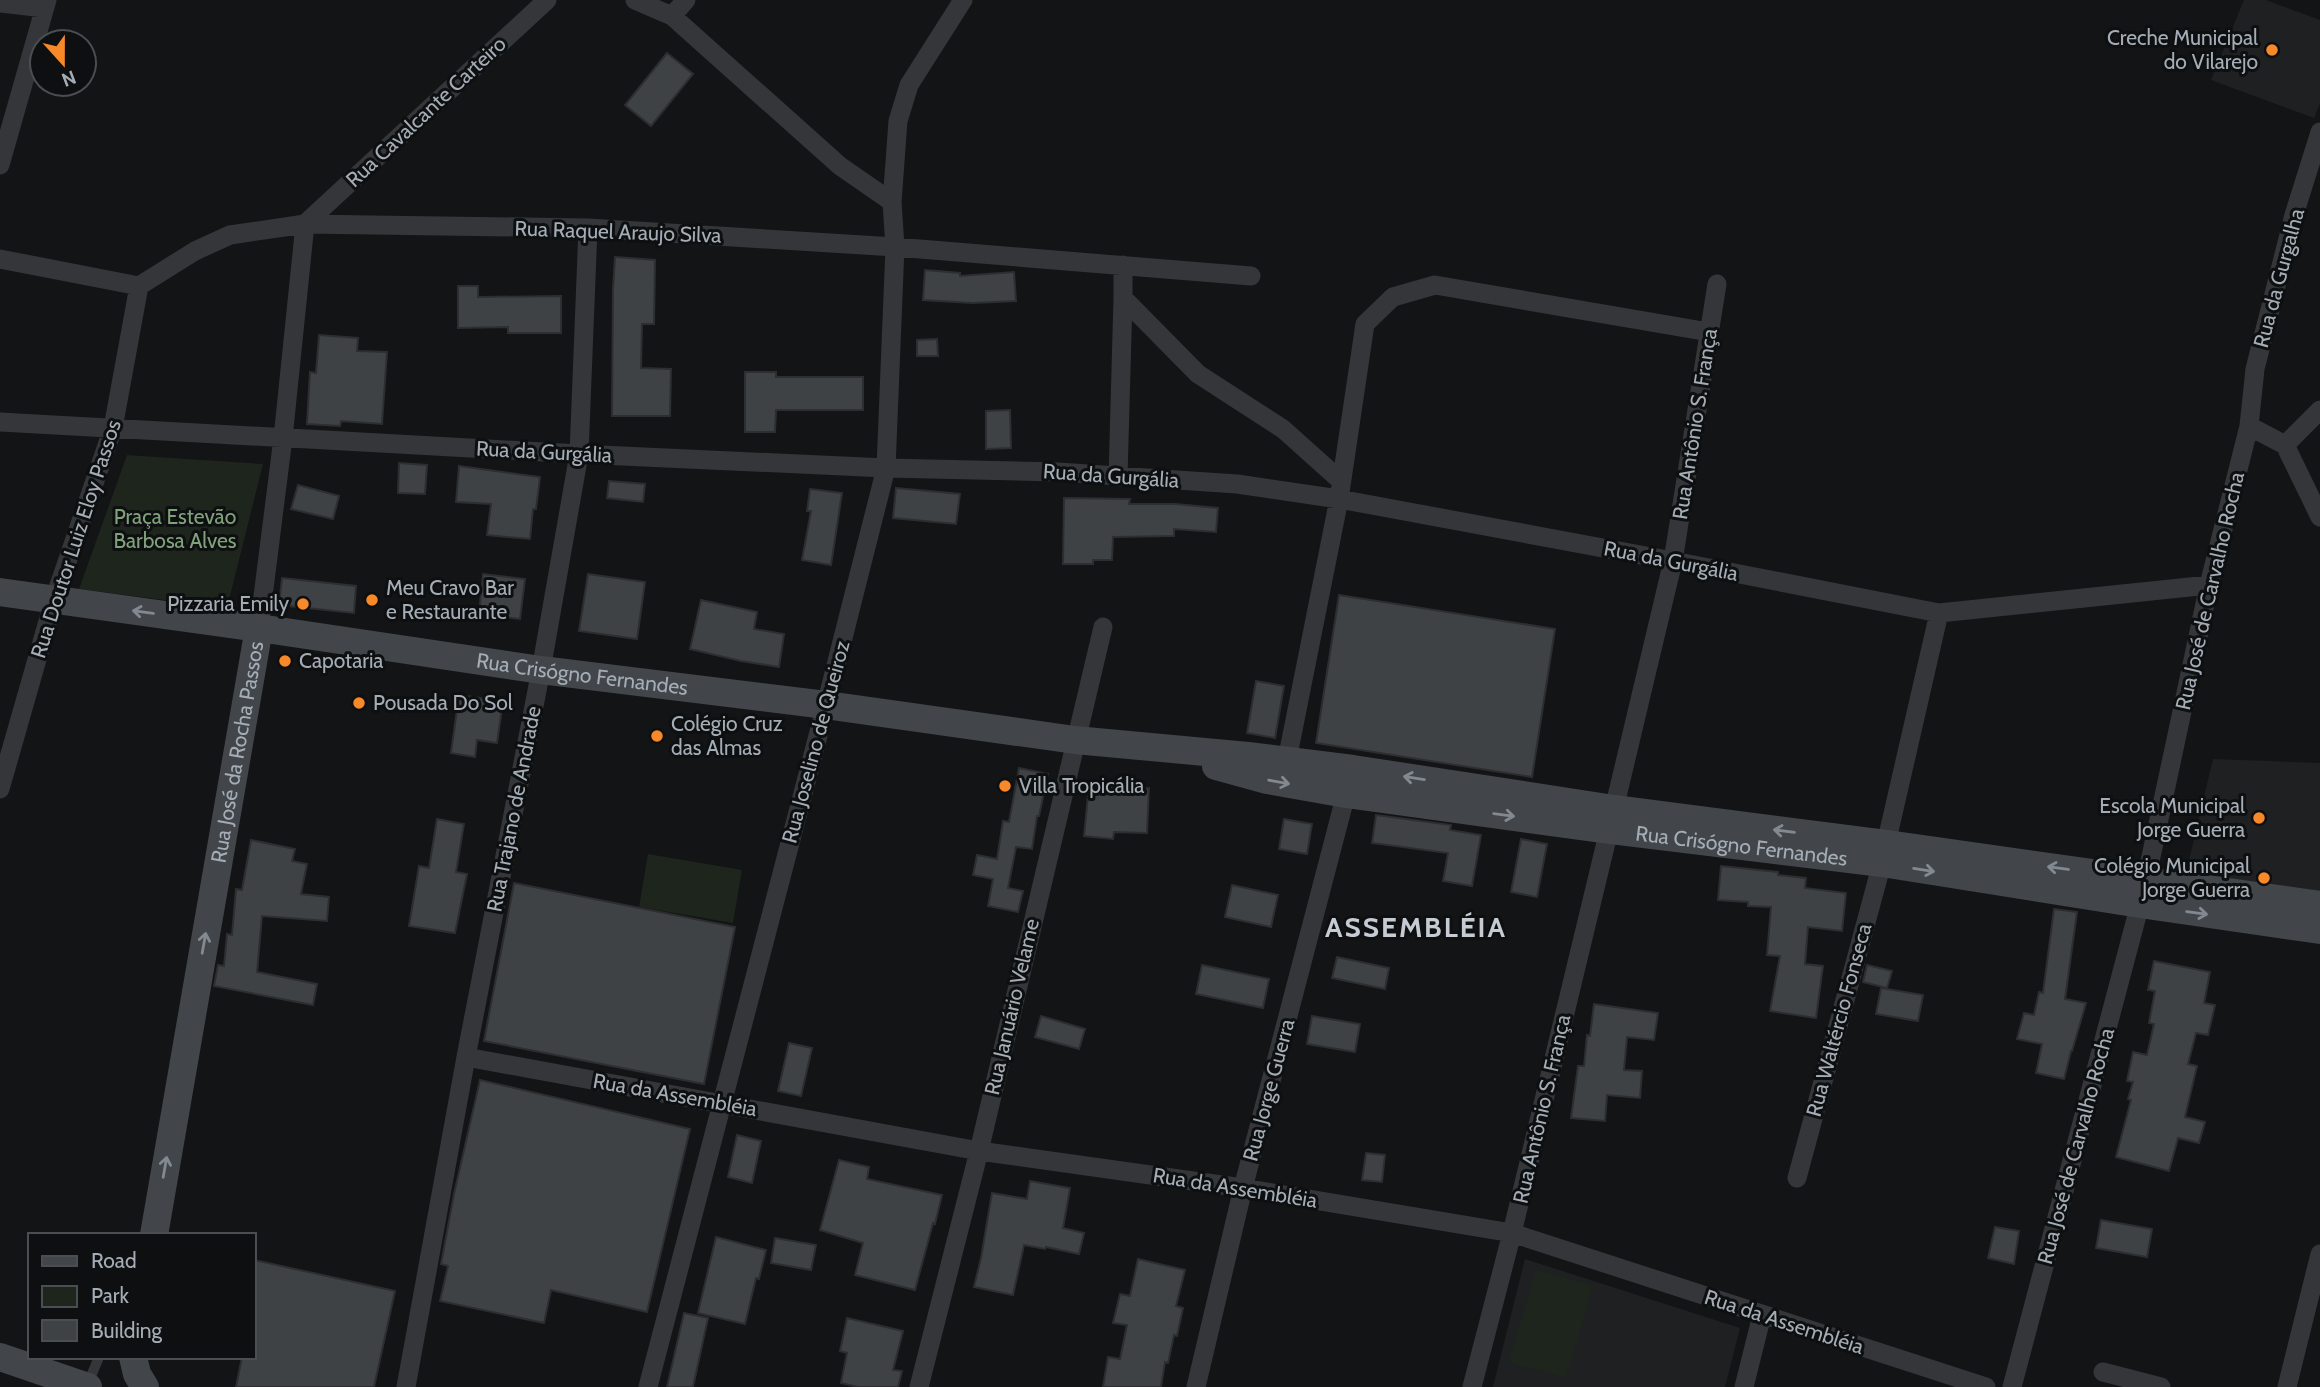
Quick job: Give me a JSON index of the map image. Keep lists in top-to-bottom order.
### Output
{
  "streets": {
    "street": [
      "Rua Cavalcante Carteiro",
      "Rua Raquel Araujo Silva",
      "Rua da Gurgalha",
      "Rua Antônio S. França",
      "Rua da Gurgália",
      "Rua Doutor Luiz Eloy Passos",
      "Rua José de Carvalho Rocha",
      "Rua Crisógno Fernandes",
      "Rua Joselino de Queiroz",
      "Rua José da Rocha Passos",
      "Rua Trajano de Andrade",
      "Rua Januário Velame",
      "Rua Waltércio Fonseca",
      "Rua Jorge Guerra",
      "Rua da Assembléia"
    ]
  },
  "crossings": [
    ["Rua Cavalcante Carteiro", "Rua Raquel Araujo Silva"],
    ["Rua Cavalcante Carteiro", "Rua José da Rocha Passos"],
    ["Rua Raquel Araujo Silva", "Rua Doutor Luiz Eloy Passos"],
    ["Rua Raquel Araujo Silva", "Rua Joselino de Queiroz"],
    ["Rua Raquel Araujo Silva", "Rua José da Rocha Passos"],
    ["Rua Raquel Araujo Silva", "Rua Trajano de Andrade"],
    ["Rua da Gurgalha", "Rua José de Carvalho Rocha"],
    ["Rua Antônio S. França", "Rua da Gurgália"],
    ["Rua Antônio S. França", "Rua Crisógno Fernandes"],
    ["Rua Antônio S. França", "Rua da Assembléia"],
    ["Rua da Gurgália", "Rua Doutor Luiz Eloy Passos"],
    ["Rua da Gurgália", "Rua José de Carvalho Rocha"],
    ["Rua da Gurgália", "Rua Joselino de Queiroz"],
    ["Rua da Gurgália", "Rua José da Rocha Passos"],
    ["Rua da Gurgália", "Rua Trajano de Andrade"],
    ["Rua da Gurgália", "Rua Waltércio Fonseca"],
    ["Rua Doutor Luiz Eloy Passos", "Rua Crisógno Fernandes"],
    ["Rua José de Carvalho Rocha", "Rua Crisógno Fernandes"],
    ["Rua Crisógno Fernandes", "Rua Joselino de Queiroz"],
    ["Rua Crisógno Fernandes", "Rua José da Rocha Passos"],
    ["Rua Crisógno Fernandes", "Rua Trajano de Andrade"],
    ["Rua Crisógno Fernandes", "Rua Januário Velame"],
    ["Rua Crisógno Fernandes", "Rua Waltércio Fonseca"],
    ["Rua Crisógno Fernandes", "Rua Jorge Guerra"],
    ["Rua Joselino de Queiroz", "Rua da Assembléia"],
    ["Rua Trajano de Andrade", "Rua da Assembléia"],
    ["Rua Januário Velame", "Rua da Assembléia"],
    ["Rua Jorge Guerra", "Rua da Assembléia"]
  ],
  "one_way": ["Rua José da Rocha Passos"],
  "districts": ["ASSEMBLÉIA"],
  "parks": ["Praça Estevão Barbosa Alves"],
  "places": [
    "Creche Municipal do Vilarejo",
    "Meu Cravo Bar e Restaurante",
    "Pizzaria Emily",
    "Capotaria",
    "Pousada Do Sol",
    "Colégio Cruz das Almas",
    "Villa Tropicália",
    "Escola Municipal Jorge Guerra",
    "Colégio Municipal Jorge Guerra"
  ],
  "legend": ["Road", "Park", "Building"],
  "north": "bottom"
}
